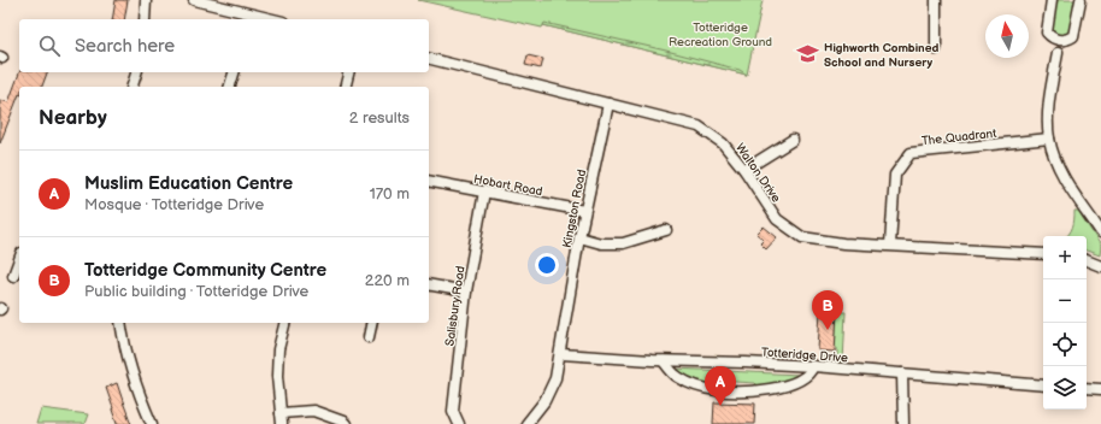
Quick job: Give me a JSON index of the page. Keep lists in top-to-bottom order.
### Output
{
  "streets": {
    "street": [
      "The Quadrant",
      "Walton Drive",
      "Hobart Road",
      "Kingston Road",
      "Salisbury Road",
      "Totteridge Drive"
    ]
  },
  "crossings": [
    ["The Quadrant", "Walton Drive"],
    ["Walton Drive", "Kingston Road"],
    ["Hobart Road", "Kingston Road"],
    ["Hobart Road", "Salisbury Road"],
    ["Kingston Road", "Totteridge Drive"]
  ],
  "parks": ["Totteridge Recreation Ground"],
  "places": {
    "school or university": ["Highworth Combined School and Nursery"]
  },
  "north": "top",
  "page": {
    "search": "Search here",
    "heading": ["Nearby", "2 results"],
    "list": [
      {
        "mark": "A",
        "name": "Muslim Education Centre",
        "note": "Mosque · Totteridge Drive",
        "value": "170 m"
      },
      {
        "mark": "B",
        "name": "Totteridge Community Centre",
        "note": "Public building · Totteridge Drive",
        "value": "220 m"
      }
    ],
    "map_buttons": ["+", "−"],
    "pins": ["B", "A"]
  }
}
